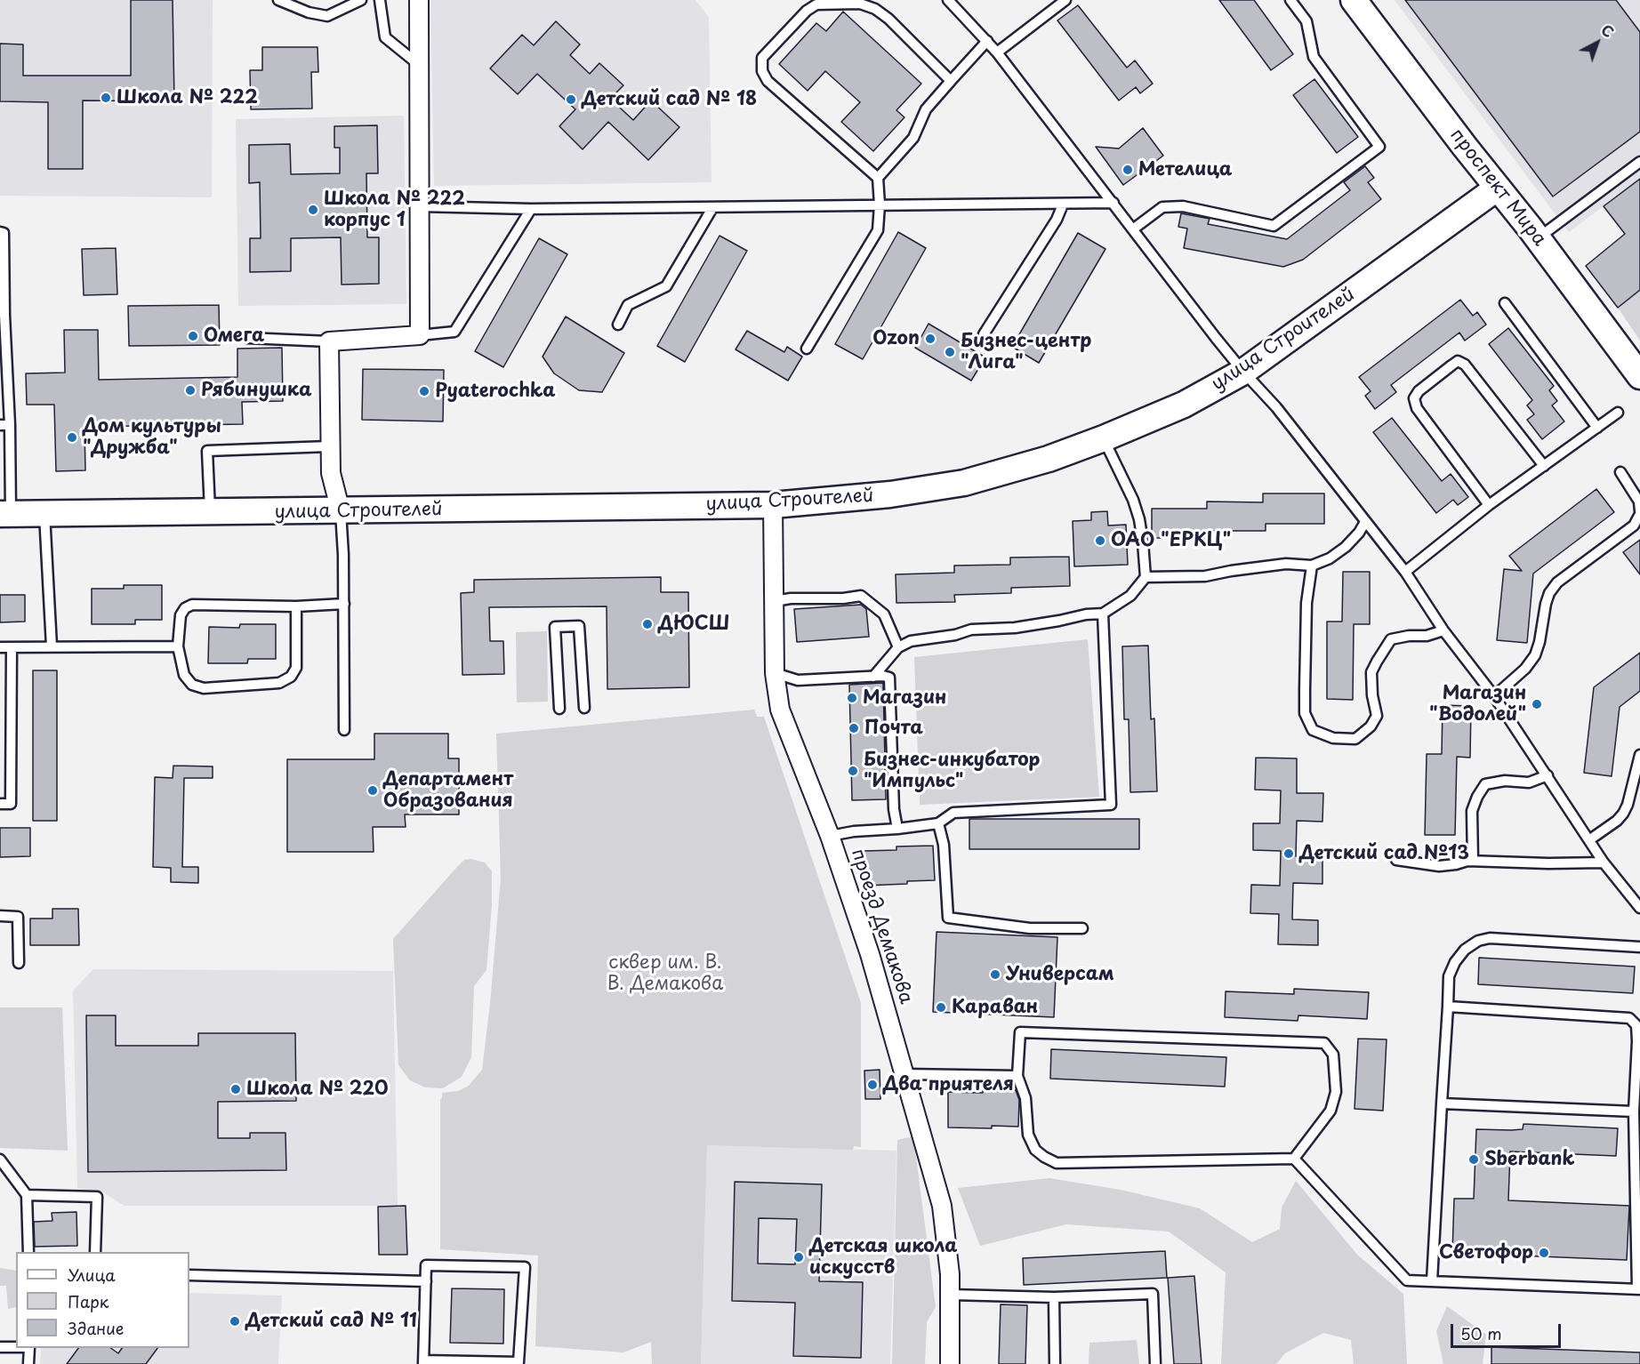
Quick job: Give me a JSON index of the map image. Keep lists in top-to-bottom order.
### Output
{
  "streets": {
    "street": ["проспект Мира", "улица Строителей", "проезд Демакова"]
  },
  "crossings": [
    ["проспект Мира", "улица Строителей"],
    ["улица Строителей", "проезд Демакова"]
  ],
  "parks": ["сквер им. В. В. Демакова"],
  "places": [
    "Школа № 222",
    "Детский сад № 18",
    "Метелица",
    "Школа № 222 корпус 1",
    "Омега",
    "Ozon",
    "Бизнес-центр \"Лига\"",
    "Рябинушка",
    "Pyaterochka",
    "Дом культуры \"Дружба\"",
    "ОАО \"ЕРКЦ\"",
    "ДЮСШ",
    "Магазин",
    "Магазин \"Водолей\"",
    "Почта",
    "Бизнес-инкубатор \"Импульс\"",
    "Департамент Образования",
    "Детский сад №13",
    "Универсам",
    "Караван",
    "Два приятеля",
    "Школа № 220",
    "Sberbank",
    "Светофор",
    "Детская школа искусств",
    "Детский сад № 11"
  ],
  "legend": ["Улица", "Парк", "Здание"],
  "scale_bar": "50 m",
  "north": "top right"
}
